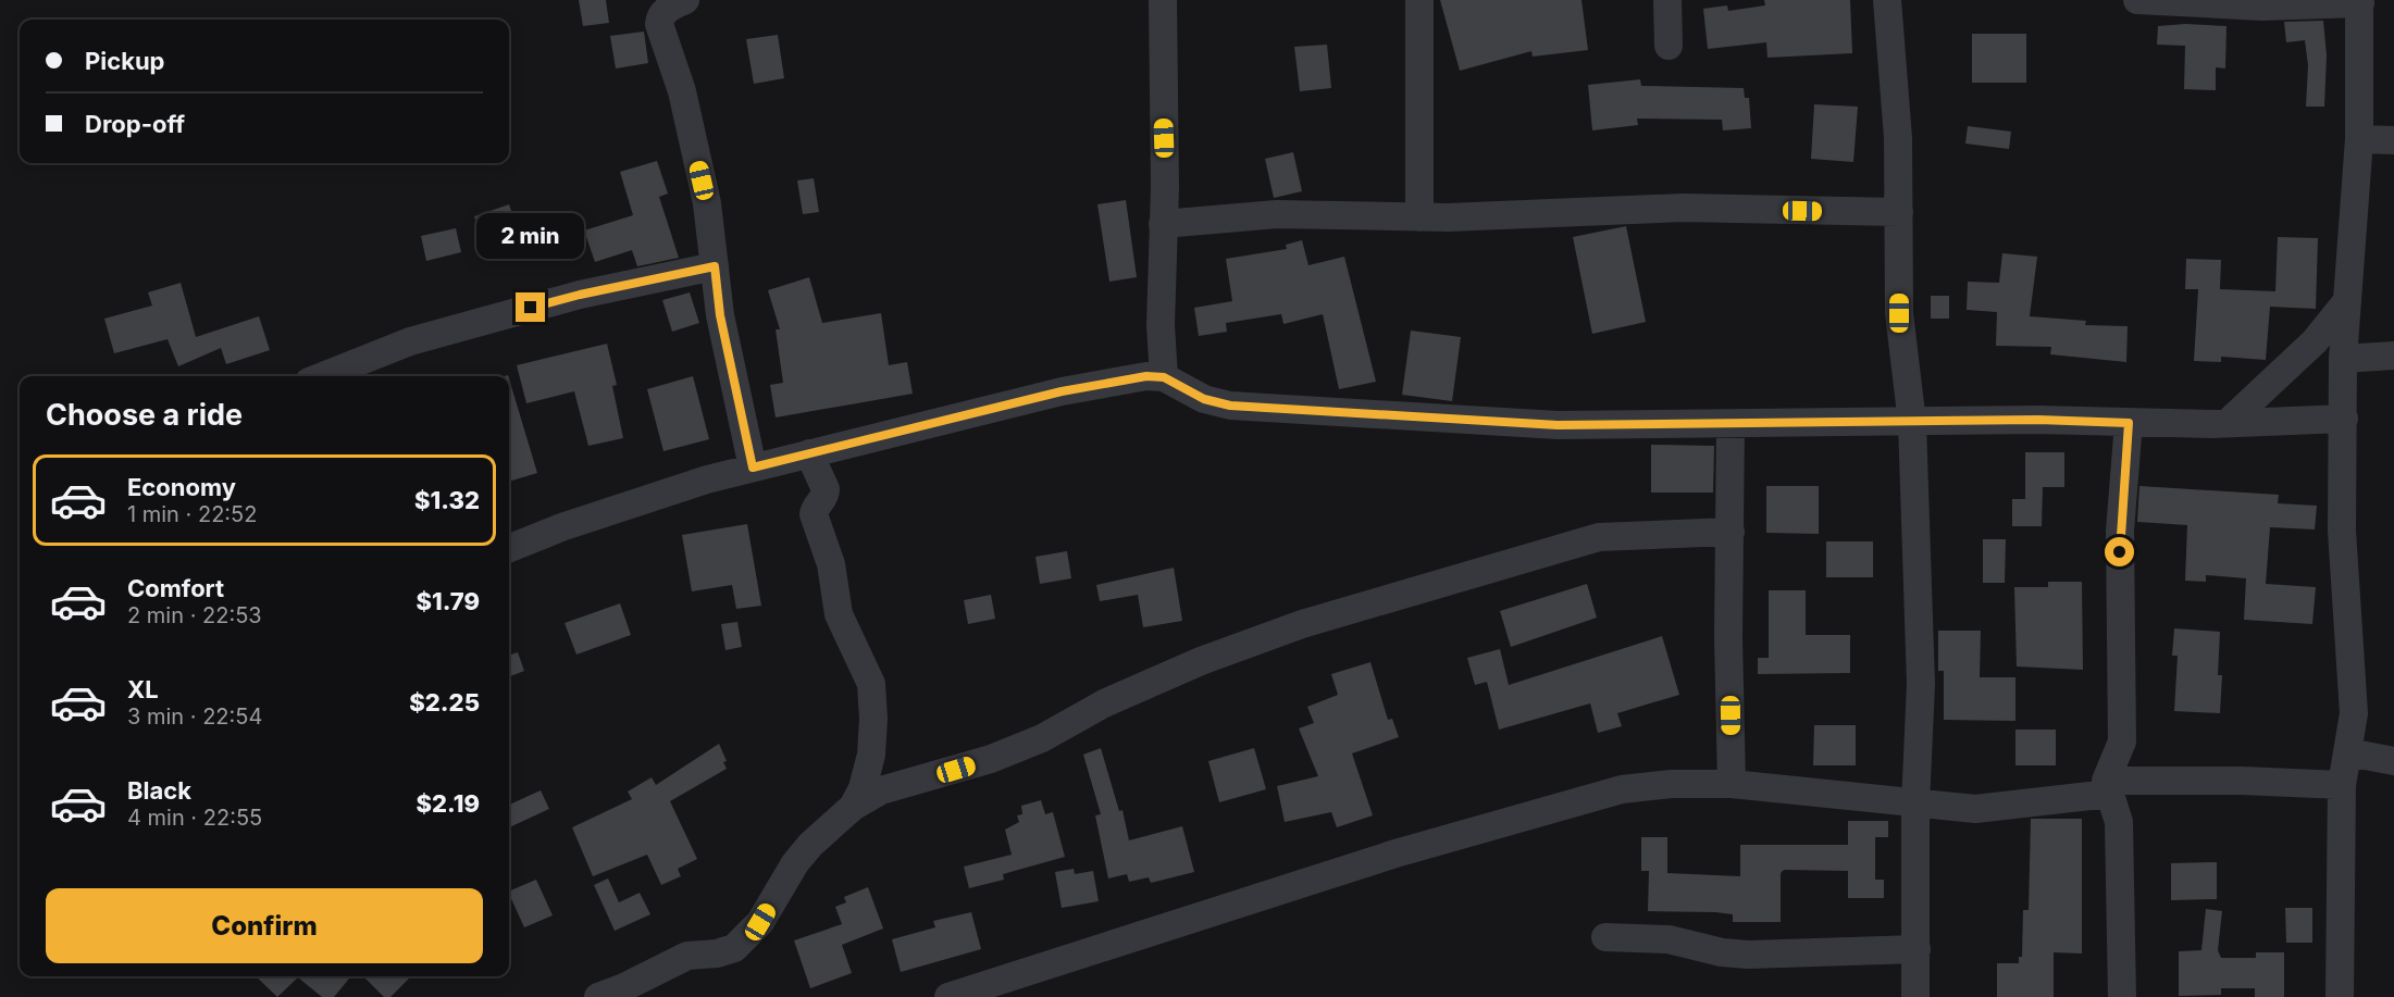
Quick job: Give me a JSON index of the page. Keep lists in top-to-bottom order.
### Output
{
  "page": {
    "banner": ["Pickup", "Drop-off"],
    "bubble": "2 min",
    "heading": "Choose a ride",
    "list": [
      {
        "name": "Economy",
        "note": "1 min · 22:52",
        "value": "$1.32"
      },
      {
        "name": "Comfort",
        "note": "2 min · 22:53",
        "value": "$1.79"
      },
      {
        "name": "XL",
        "note": "3 min · 22:54",
        "value": "$2.25"
      },
      {
        "name": "Black",
        "note": "4 min · 22:55",
        "value": "$2.19"
      }
    ],
    "buttons": "Confirm"
  }
}
